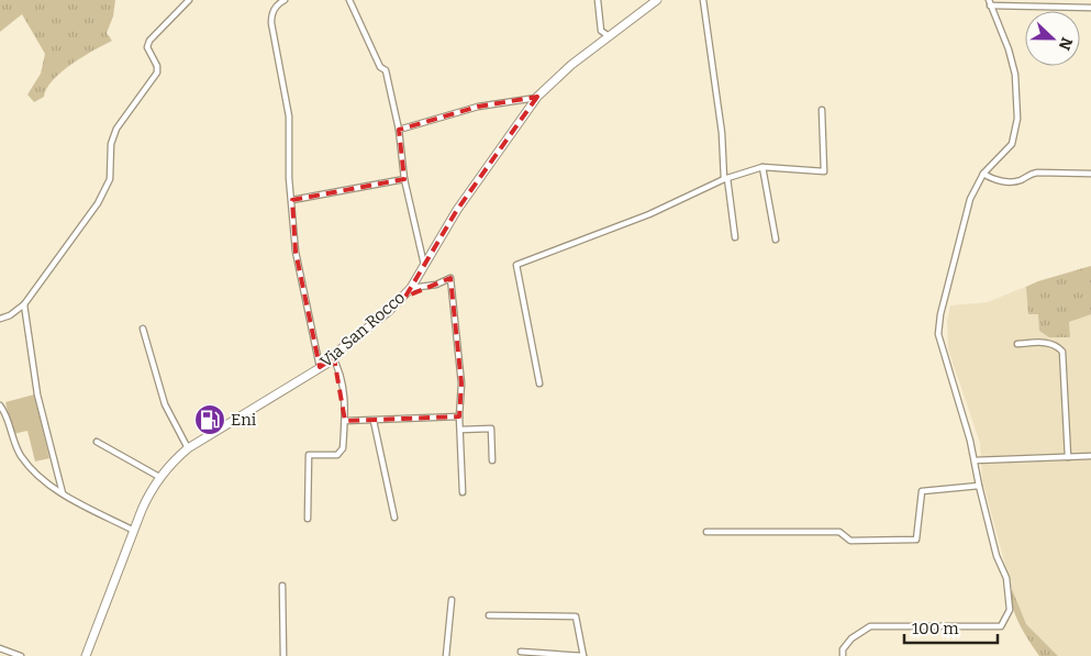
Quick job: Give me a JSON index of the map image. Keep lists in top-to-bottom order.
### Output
{
  "streets": {
    "street": ["Via San Rocco"]
  },
  "places": {
    "fuel station": ["Eni"]
  },
  "scale_bar": "100 m",
  "north": "right"
}
